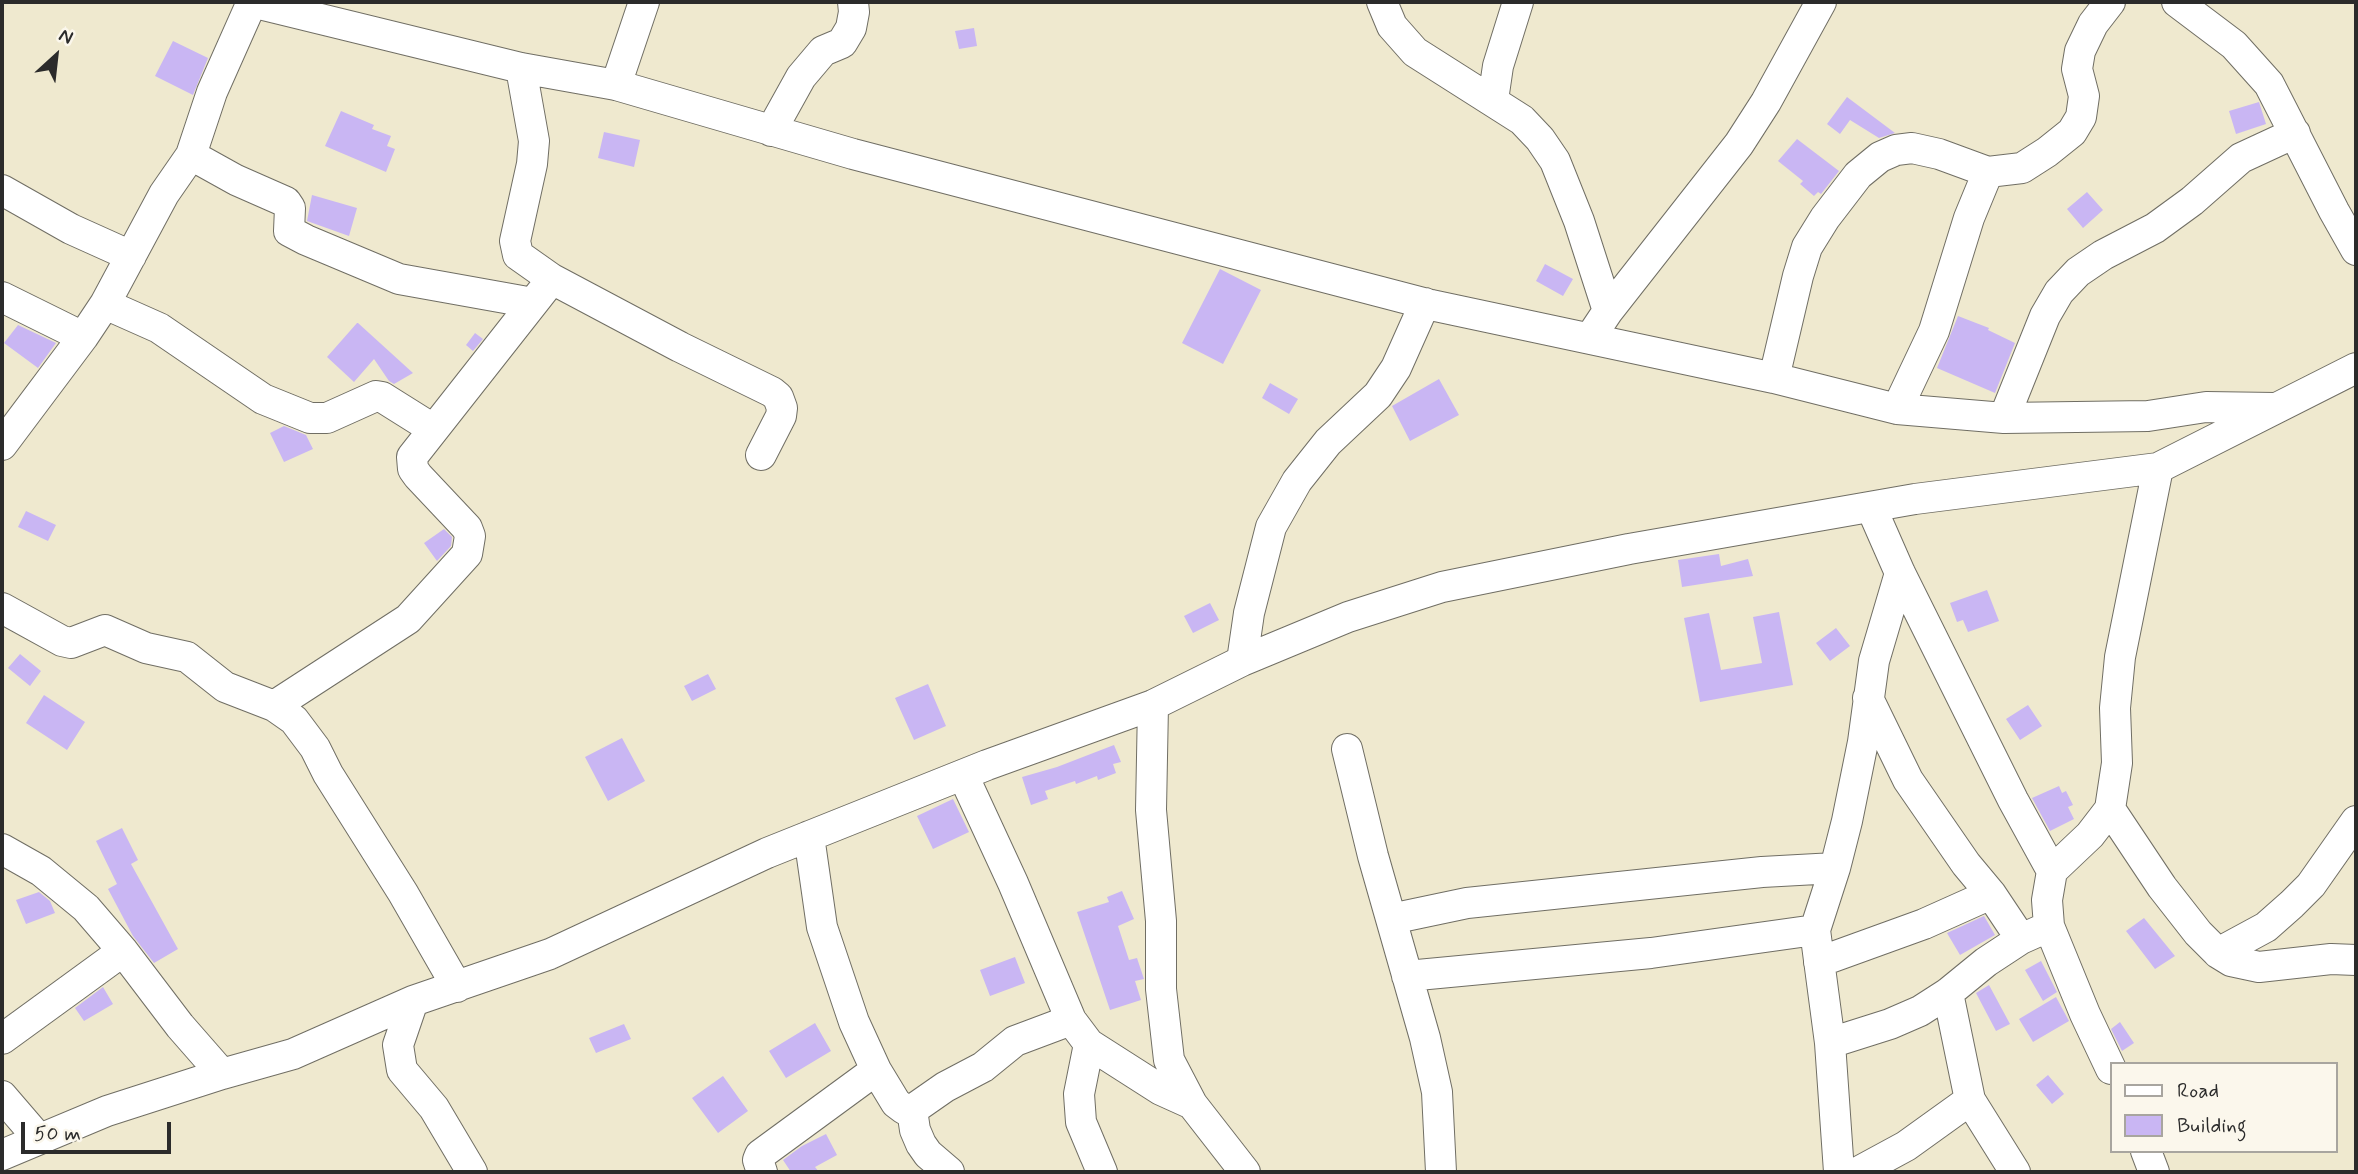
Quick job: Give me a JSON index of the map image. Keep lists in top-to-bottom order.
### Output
{
  "legend": ["Road", "Building"],
  "scale_bar": "50 m",
  "north": "top right"
}
